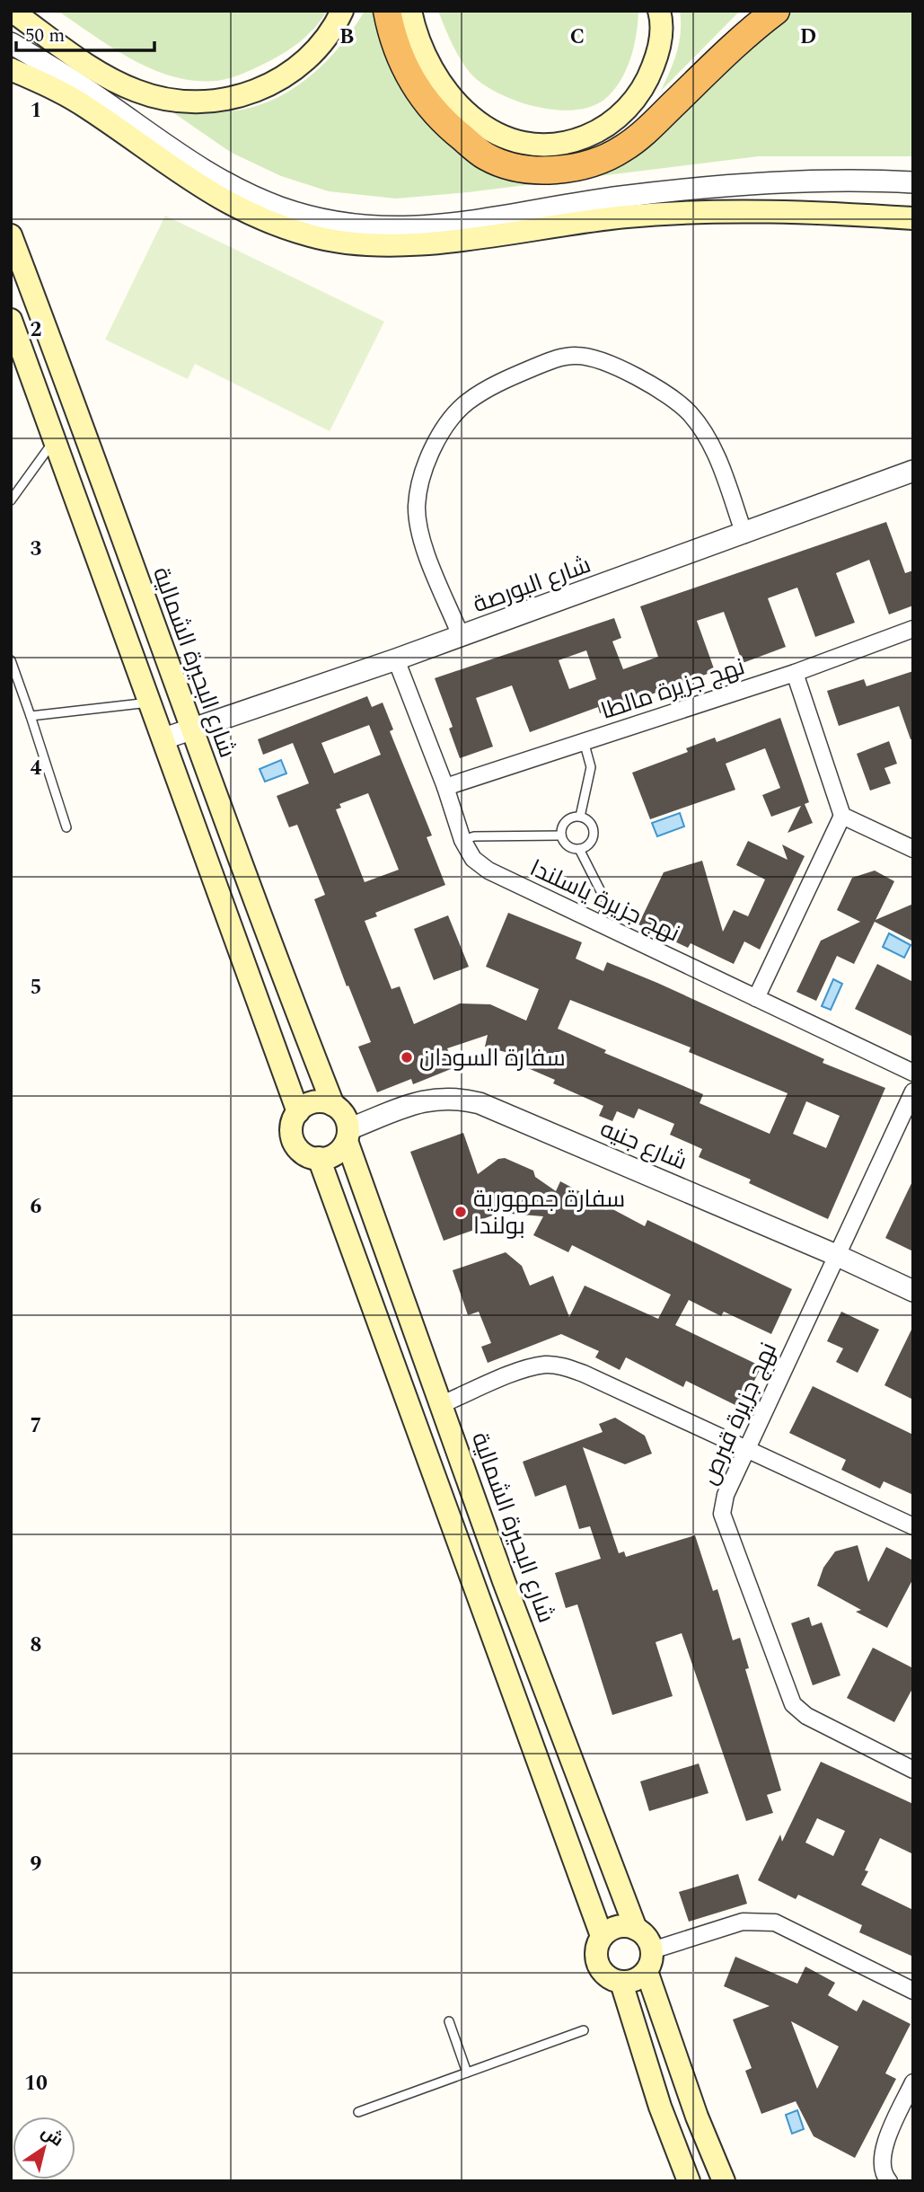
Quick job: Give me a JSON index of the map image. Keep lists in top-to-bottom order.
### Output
{
  "streets": {
    "main road": ["شارع البحيرة الشمالية"],
    "street": [
      "شارع البورصة",
      "نهج جزيرة مالطا",
      "نهج جزيرة ياسلندا",
      "شارع جنيه",
      "نهج جزيرة قبرص"
    ]
  },
  "crossings": [
    ["شارع البورصة", "شارع البحيرة الشمالية"],
    ["شارع البورصة", "نهج جزيرة ياسلندا"],
    ["شارع البحيرة الشمالية", "شارع جنيه"],
    ["نهج جزيرة مالطا", "نهج جزيرة ياسلندا"],
    ["شارع جنيه", "نهج جزيرة قبرص"]
  ],
  "places": ["سفارة السودان", "سفارة جمهورية بولندا"],
  "scale_bar": "50 m",
  "north": "top right",
  "grid": {
    "columns": ["B", "C", "D"],
    "rows": [
      "1",
      "2",
      "3",
      "4",
      "5",
      "6",
      "7",
      "8",
      "9",
      "10"
    ]
  }
}
